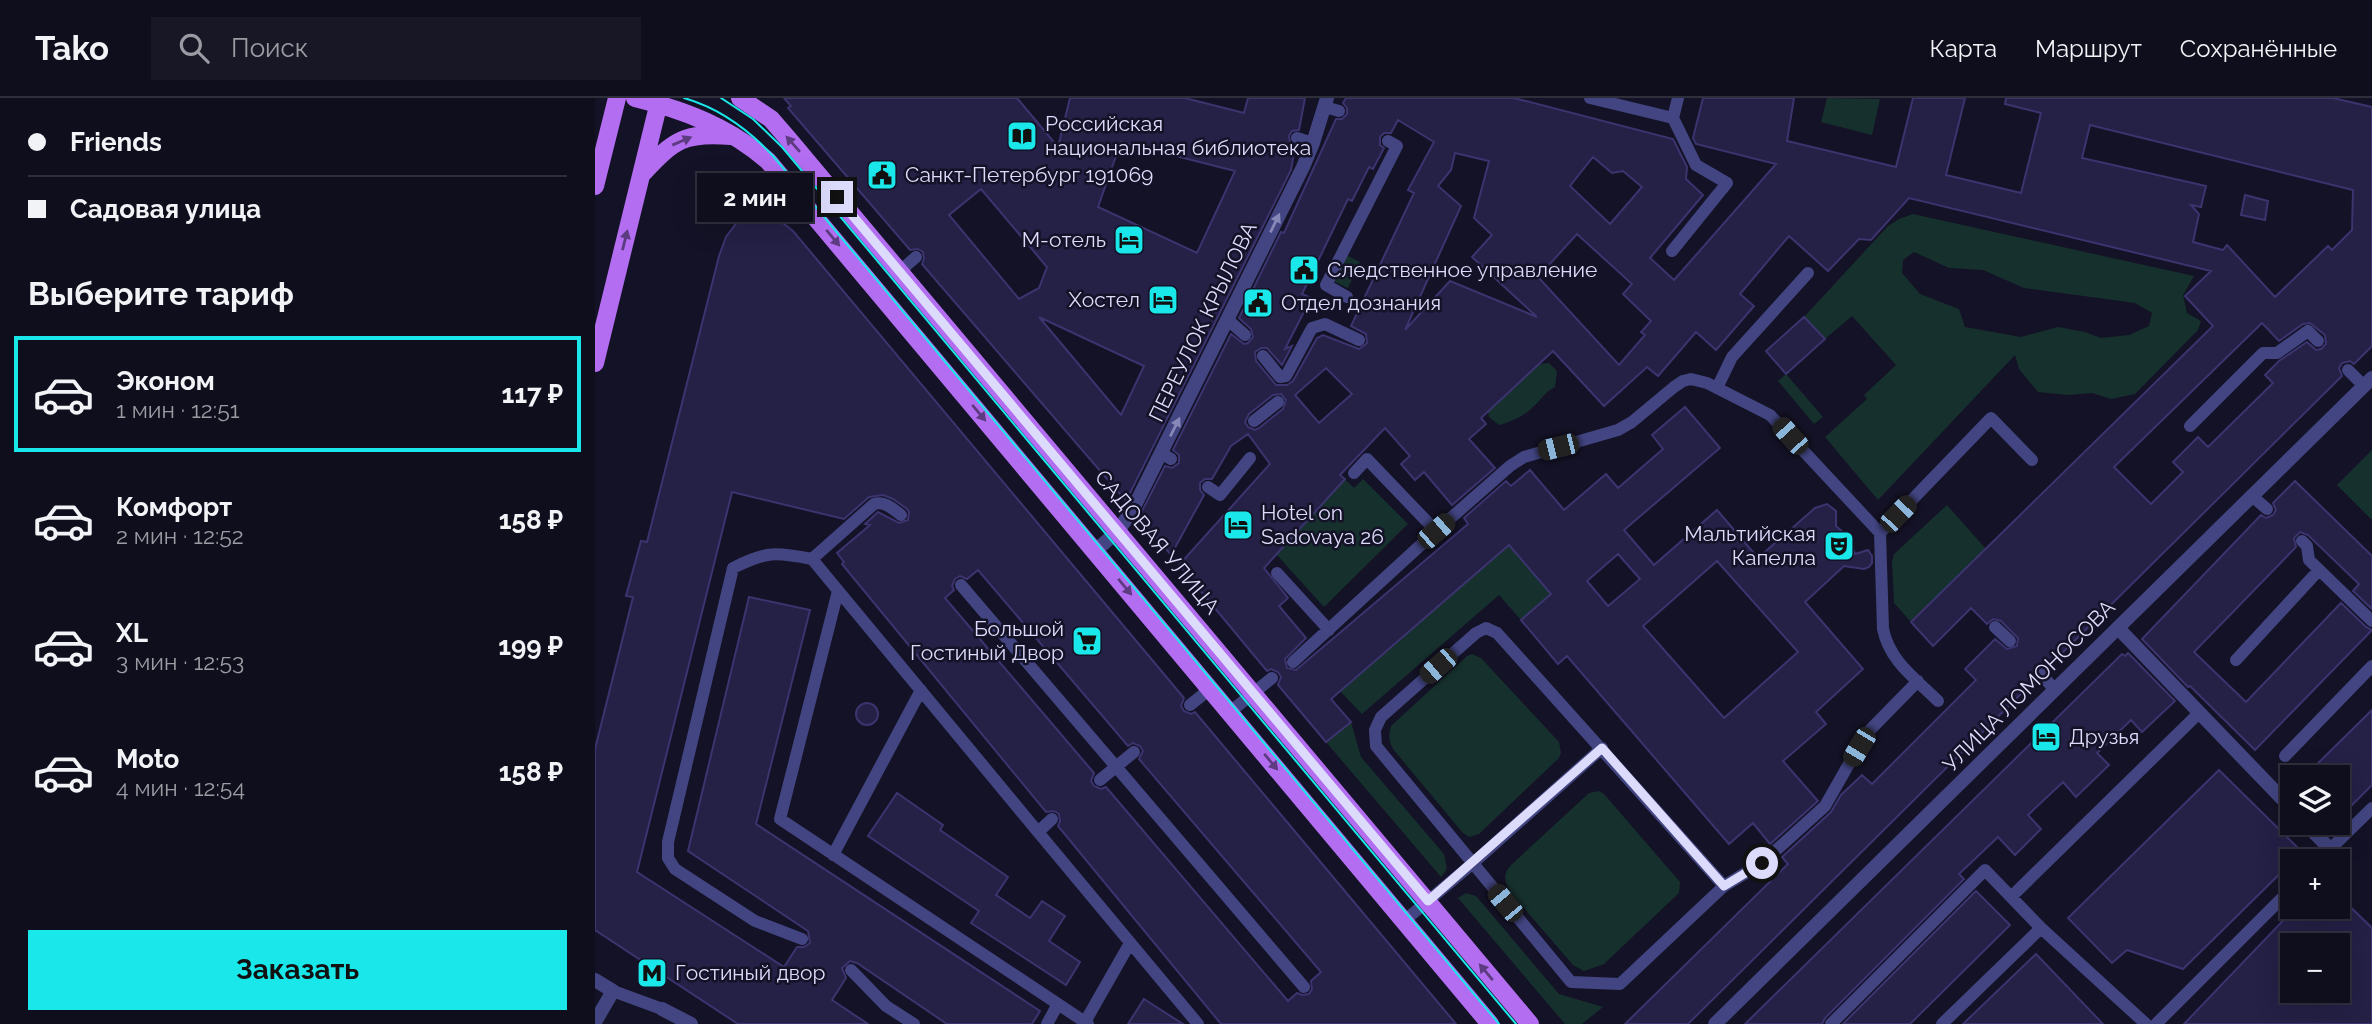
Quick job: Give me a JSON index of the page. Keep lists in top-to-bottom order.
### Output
{
  "streets": {
    "main road": ["САДОВАЯ УЛИЦА"],
    "street": ["ПЕРЕУЛОК КРЫЛОВА", "УЛИЦА ЛОМОНОСОВА"]
  },
  "crossings": [
    ["ПЕРЕУЛОК КРЫЛОВА", "САДОВАЯ УЛИЦА"]
  ],
  "one_way": ["ПЕРЕУЛОК КРЫЛОВА"],
  "places": {
    "library": ["Российская национальная библиотека"],
    "public building": ["Санкт-Петербург 191069", "Следственное управление", "Отдел дознания"],
    "hotel": [
      "М-отель",
      "Хостел",
      "Hotel on Sadovaya 26",
      "Друзья"
    ],
    "theatre": ["Мальтийская Капелла"],
    "supermarket": ["Большой Гостиный Двор"],
    "metro station": ["Гостиный двор"]
  },
  "page": {
    "header": "Tako",
    "search": "Поиск",
    "nav": ["Карта", "Маршрут", "Сохранённые"],
    "banner": ["Friends", "Садовая улица"],
    "bubble": "2 мин",
    "heading": "Выберите тариф",
    "list": [
      {
        "name": "Эконом",
        "note": "1 мин · 12:51",
        "value": "117 ₽"
      },
      {
        "name": "Комфорт",
        "note": "2 мин · 12:52",
        "value": "158 ₽"
      },
      {
        "name": "XL",
        "note": "3 мин · 12:53",
        "value": "199 ₽"
      },
      {
        "name": "Moto",
        "note": "4 мин · 12:54",
        "value": "158 ₽"
      }
    ],
    "map_buttons": ["+", "−"],
    "buttons": "Заказать"
  }
}
